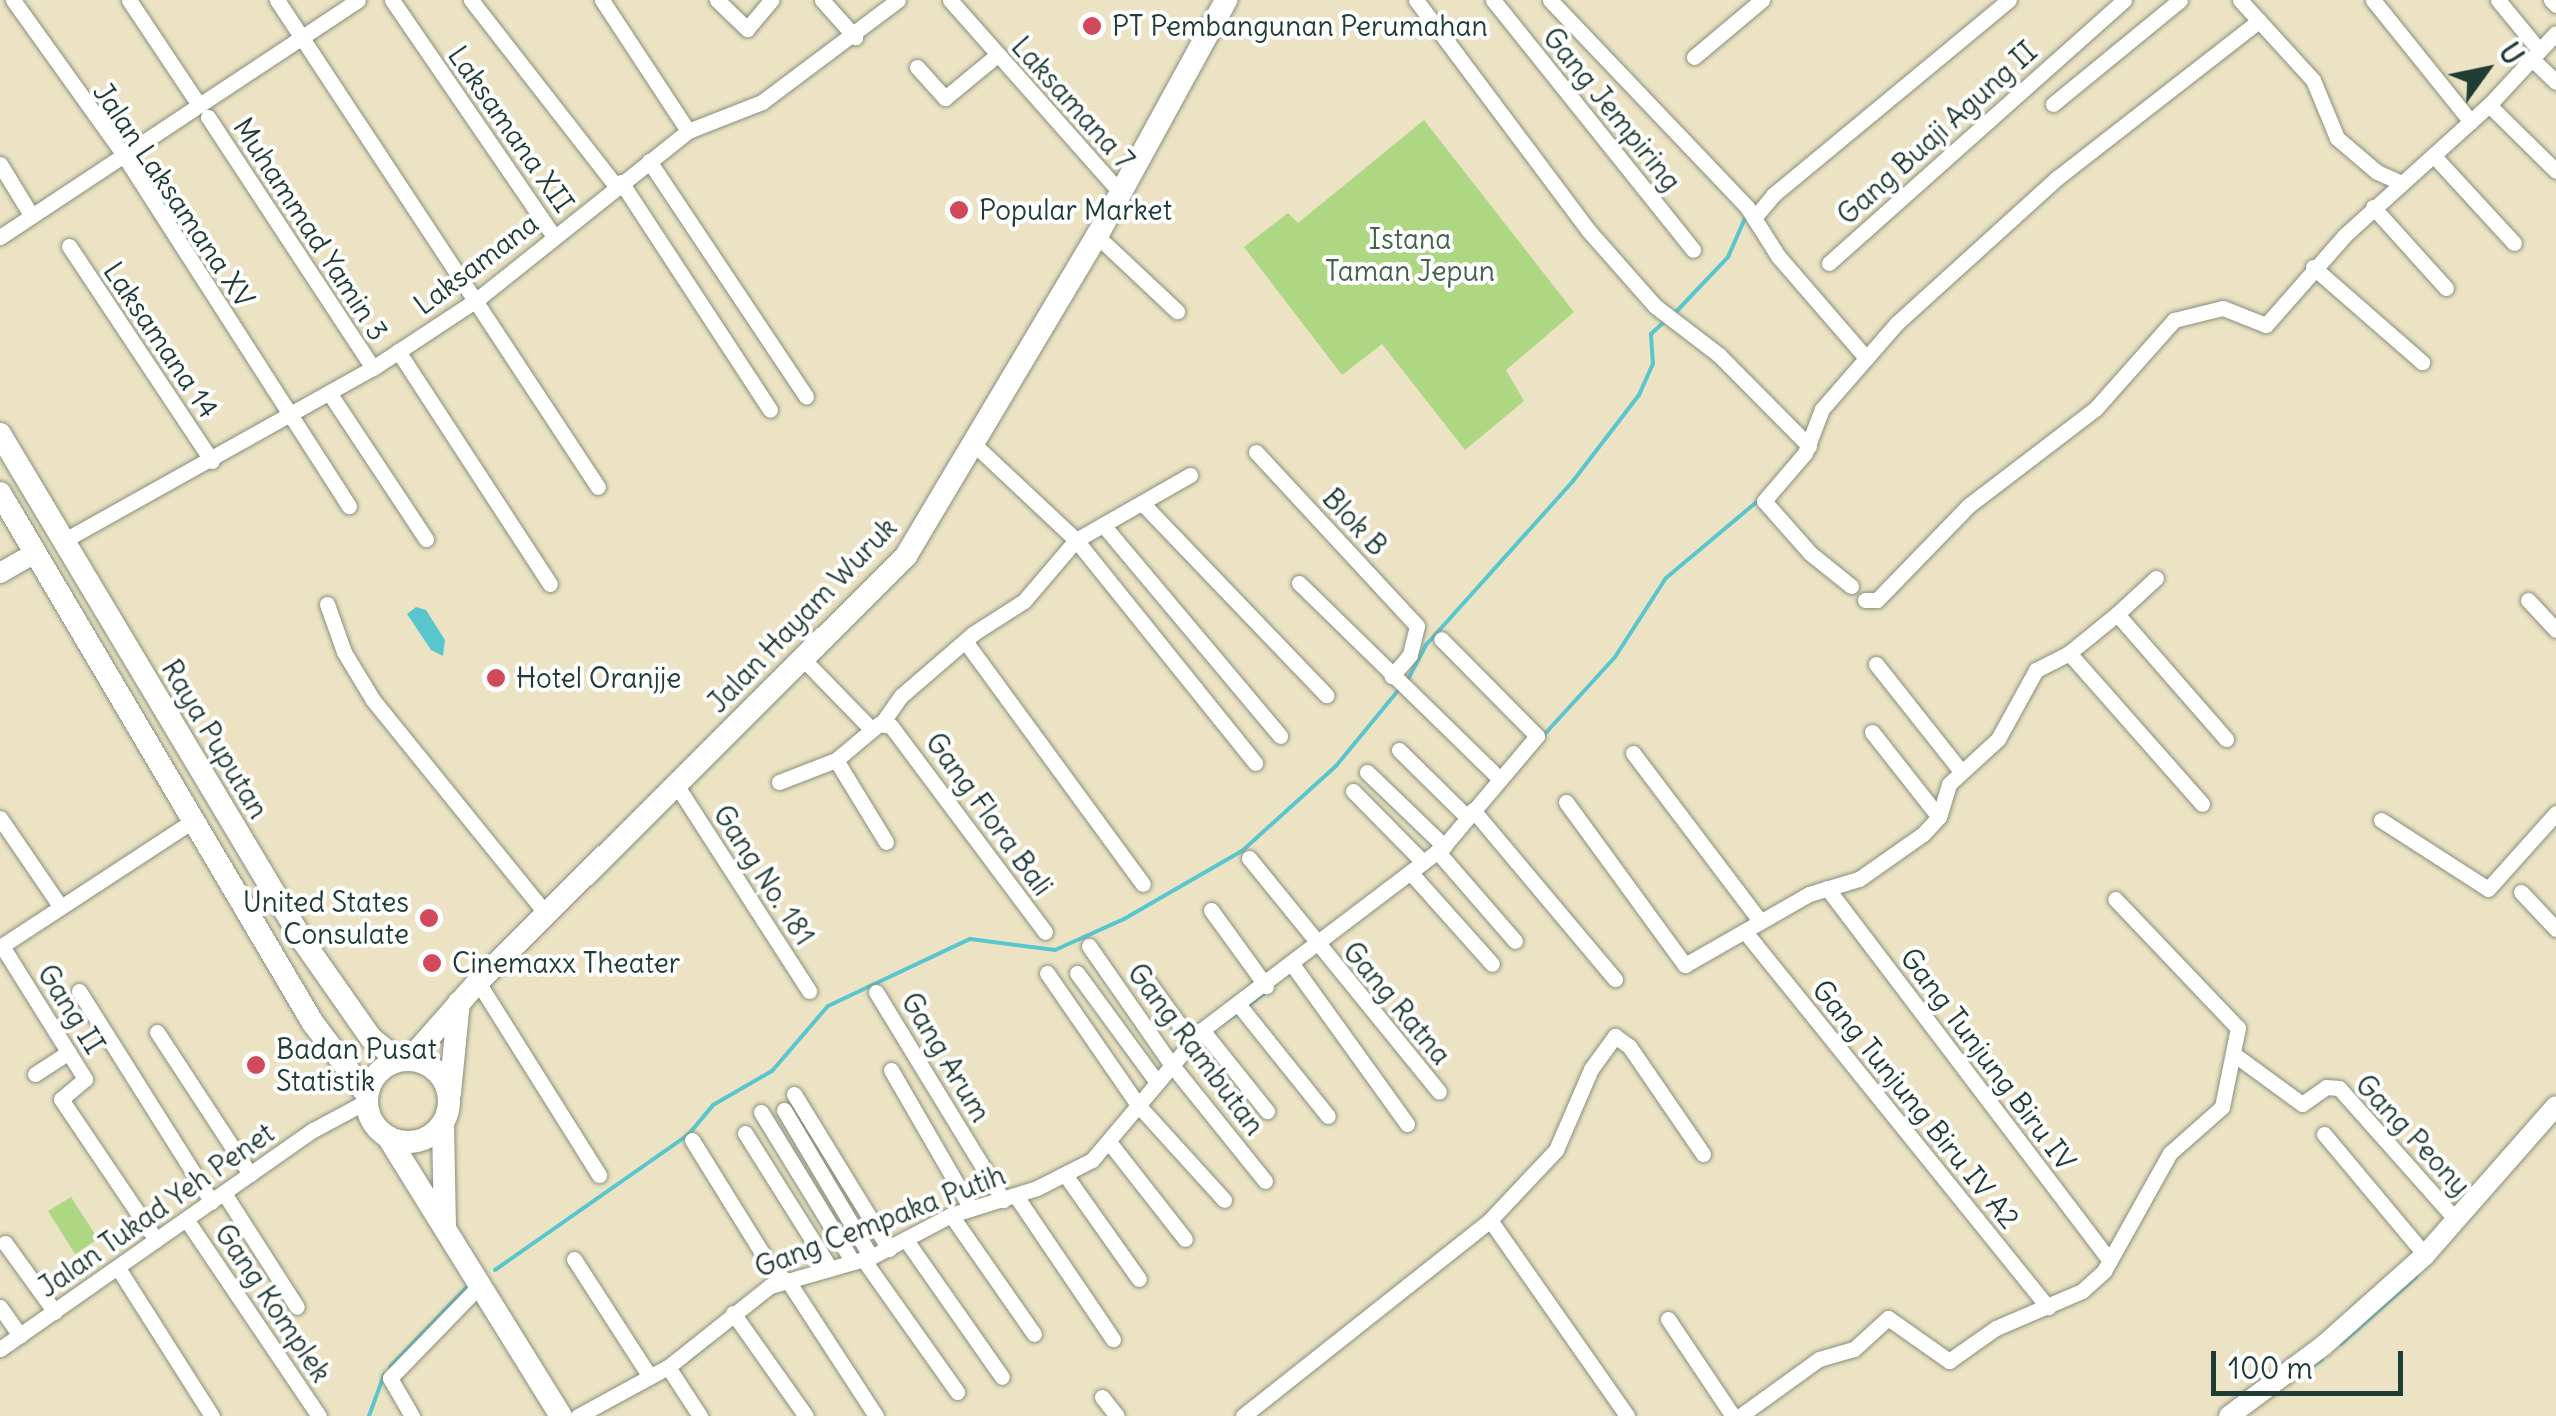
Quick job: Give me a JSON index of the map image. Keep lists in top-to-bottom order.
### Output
{
  "streets": {
    "main road": ["Jalan Hayam Wuruk", "Raya Puputan"],
    "street": [
      "Laksamana 7",
      "Gang Jempiring",
      "Laksamana XII",
      "Gang Buaji Agung II",
      "Jalan Laksamana XV",
      "Muhammad Yamin 3",
      "Laksamana",
      "Laksamana 14",
      "Blok B",
      "Gang Flora Bali",
      "Gang No. 181",
      "Gang Ratna",
      "Gang II",
      "Gang Rambutan",
      "Gang Arum",
      "Gang Tunjung Biru IV",
      "Gang Tunjung Biru IV A2",
      "Gang Peony",
      "Jalan Tukad Yeh Penet",
      "Gang Cempaka Putih",
      "Gang Komplek"
    ]
  },
  "crossings": [
    ["Laksamana 7", "Jalan Hayam Wuruk"],
    ["Laksamana XII", "Laksamana"],
    ["Jalan Laksamana XV", "Laksamana"],
    ["Muhammad Yamin 3", "Laksamana"],
    ["Laksamana", "Laksamana 14"],
    ["Laksamana", "Raya Puputan"],
    ["Jalan Hayam Wuruk", "Raya Puputan"],
    ["Jalan Hayam Wuruk", "Gang Flora Bali"],
    ["Jalan Hayam Wuruk", "Gang No. 181"],
    ["Jalan Hayam Wuruk", "Jalan Tukad Yeh Penet"],
    ["Raya Puputan", "Jalan Tukad Yeh Penet"],
    ["Gang Ratna", "Gang Cempaka Putih"],
    ["Gang II", "Jalan Tukad Yeh Penet"],
    ["Gang Rambutan", "Gang Cempaka Putih"],
    ["Gang Arum", "Gang Cempaka Putih"],
    ["Jalan Tukad Yeh Penet", "Gang Komplek"]
  ],
  "parks": ["Istana Taman Jepun"],
  "places": [
    "PT Pembangunan Perumahan",
    "Popular Market",
    "Hotel Oranjje",
    "United States Consulate",
    "Cinemaxx Theater",
    "Badan Pusat Statistik"
  ],
  "scale_bar": "100 m",
  "north": "top right"
}
